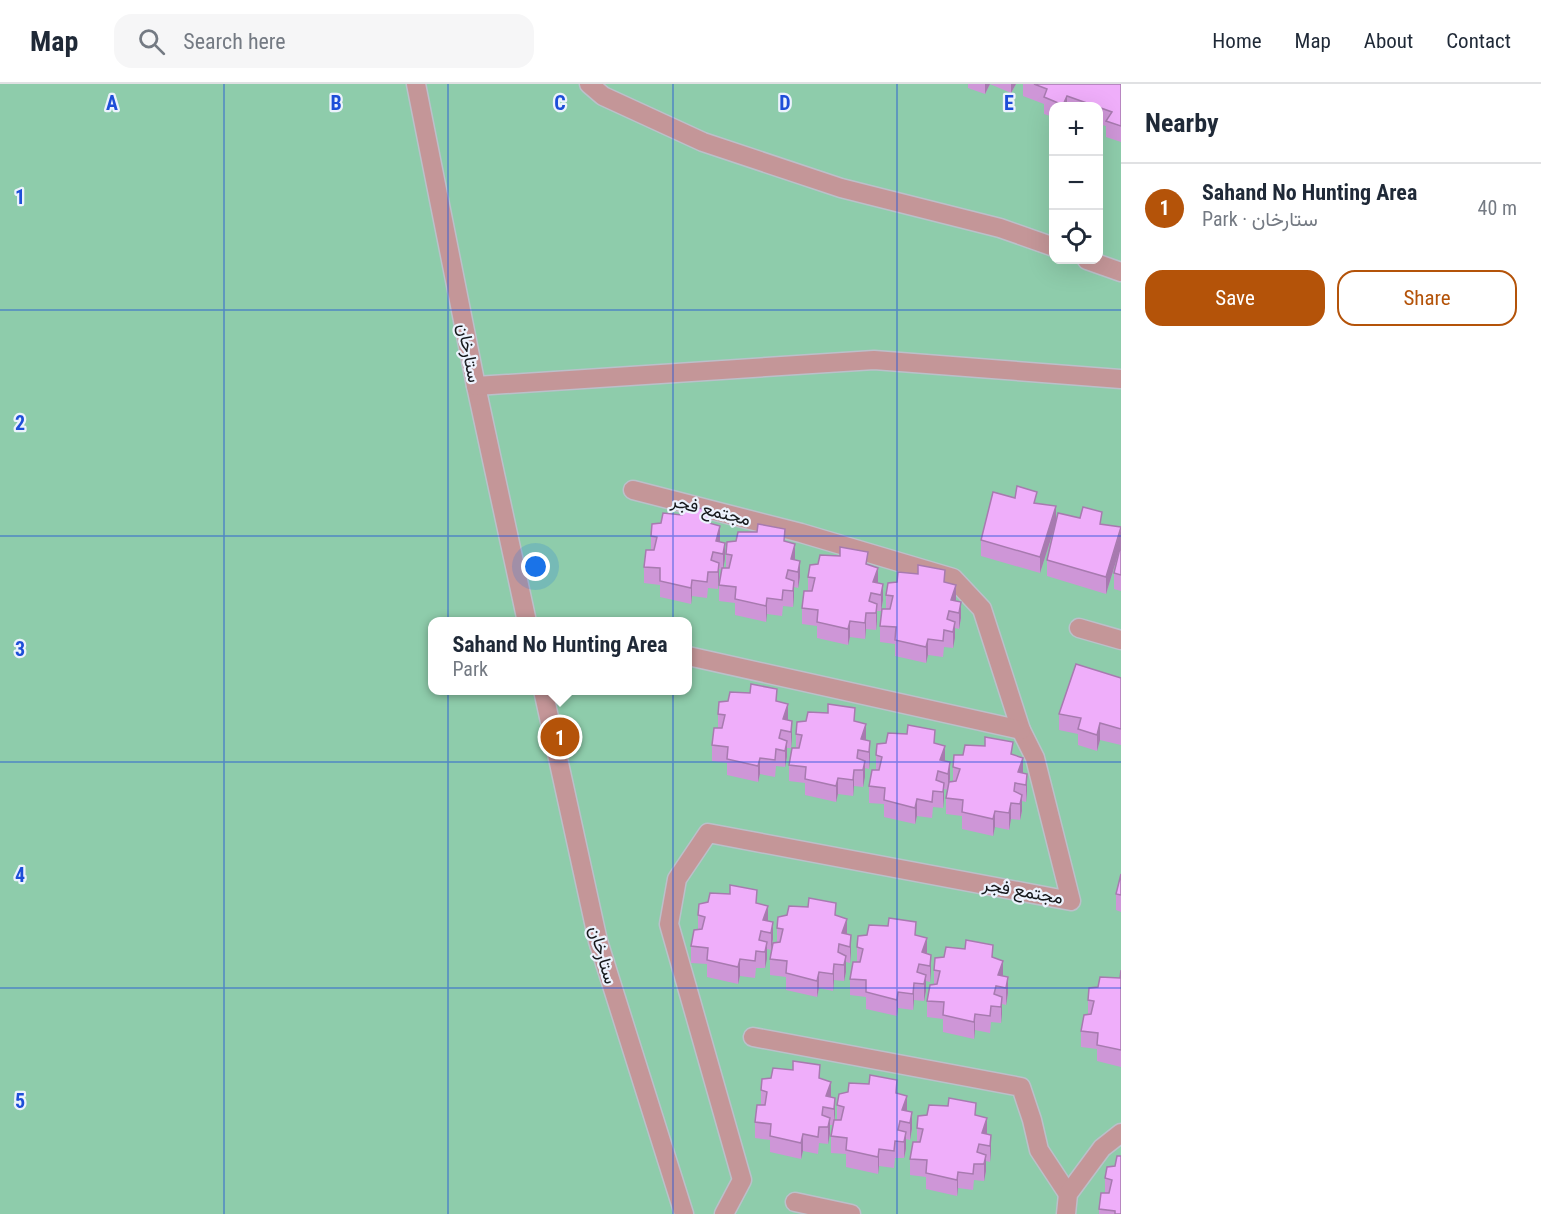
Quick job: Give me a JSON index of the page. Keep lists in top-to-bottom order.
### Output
{
  "streets": {
    "street": ["ستارخان", "مجتمع فجر"]
  },
  "page": {
    "header": "Map",
    "search": "Search here",
    "nav": [
      "Home",
      "Map",
      "About",
      "Contact"
    ],
    "heading": "Nearby",
    "map_buttons": ["+", "−"],
    "list": [
      {
        "mark": "1",
        "name": "Sahand No Hunting Area",
        "note": "Park · ستارخان",
        "value": "40 m"
      }
    ],
    "buttons": ["Save", "Share"],
    "popup": ["Sahand No Hunting Area", "Park"],
    "pins": "1"
  },
  "grid": {
    "columns": [
      "A",
      "B",
      "C",
      "D",
      "E"
    ],
    "rows": [
      "1",
      "2",
      "3",
      "4",
      "5"
    ]
  }
}
